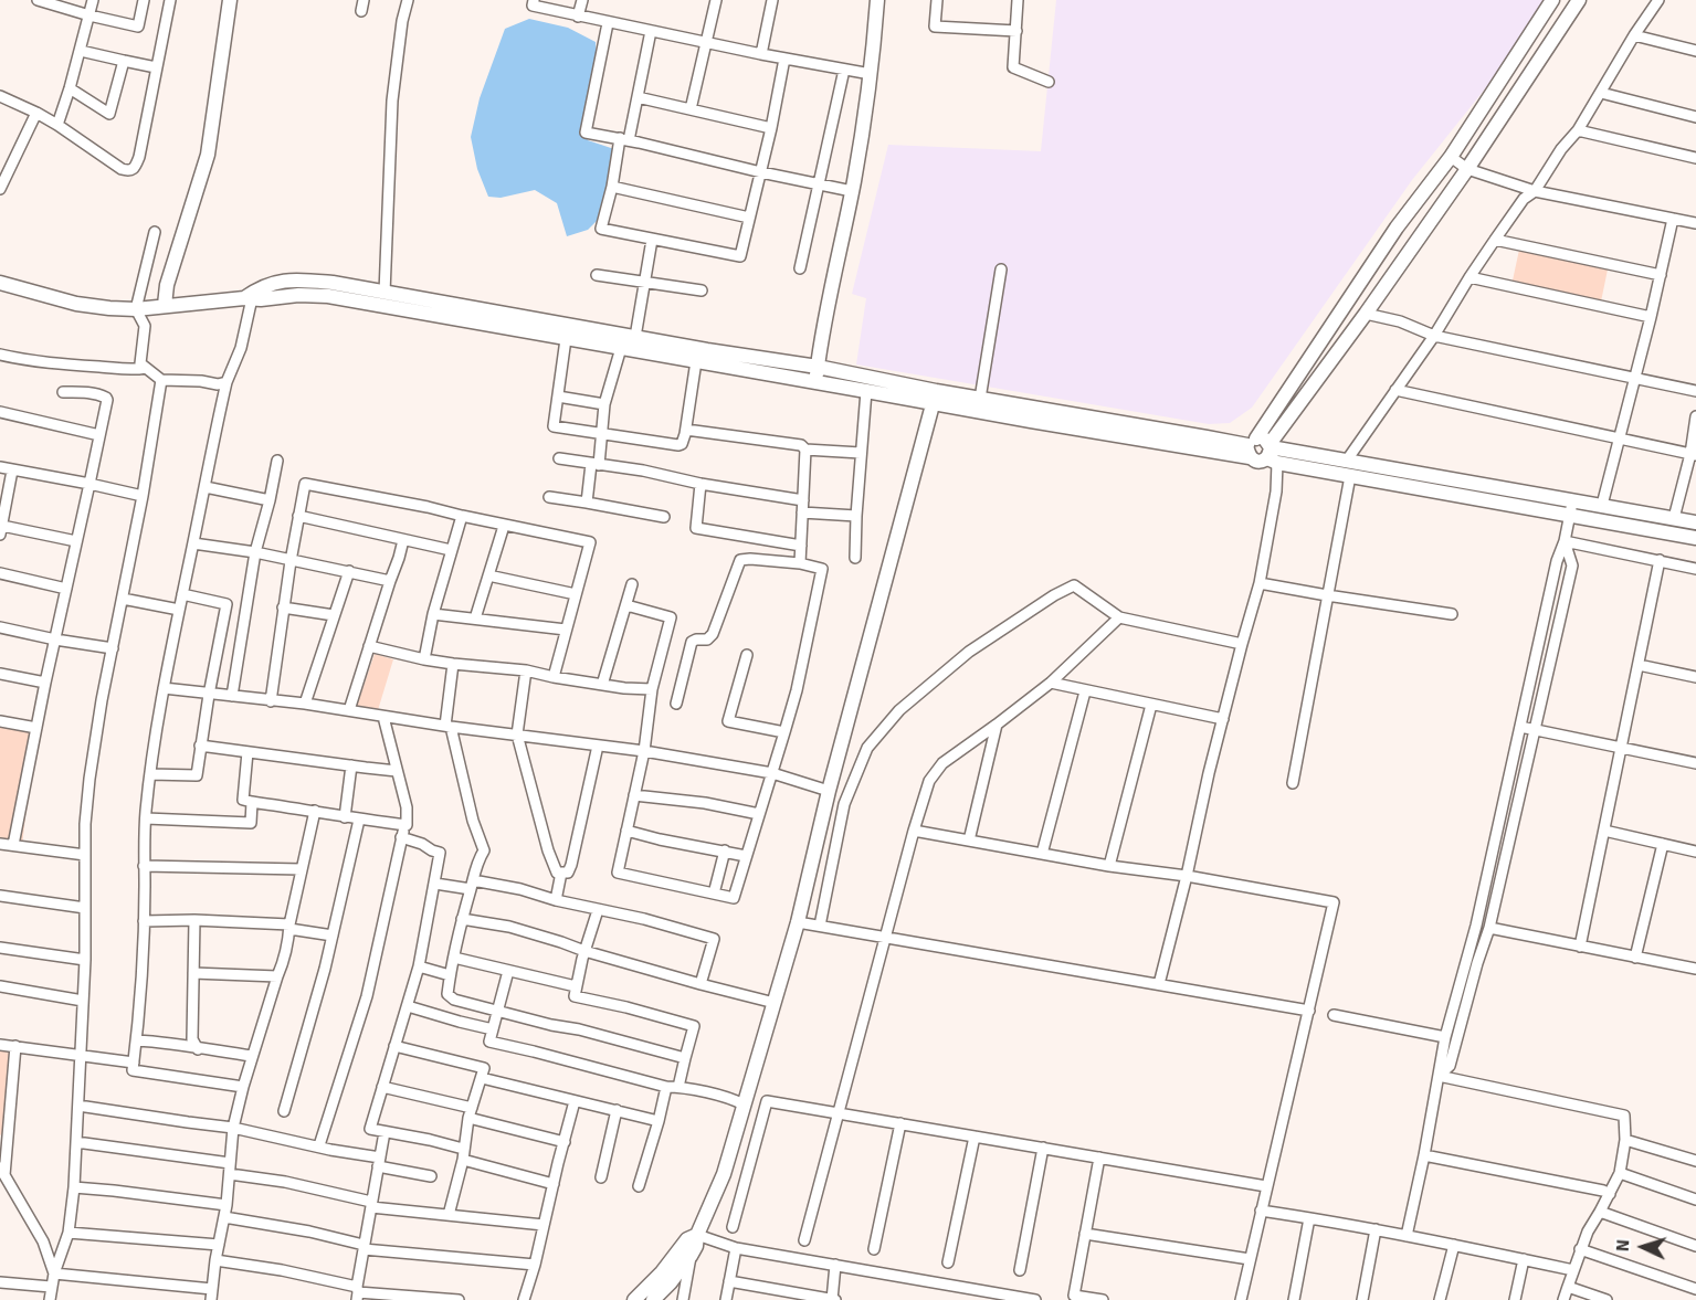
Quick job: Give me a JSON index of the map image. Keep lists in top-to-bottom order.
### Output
{
  "north": "left"
}
